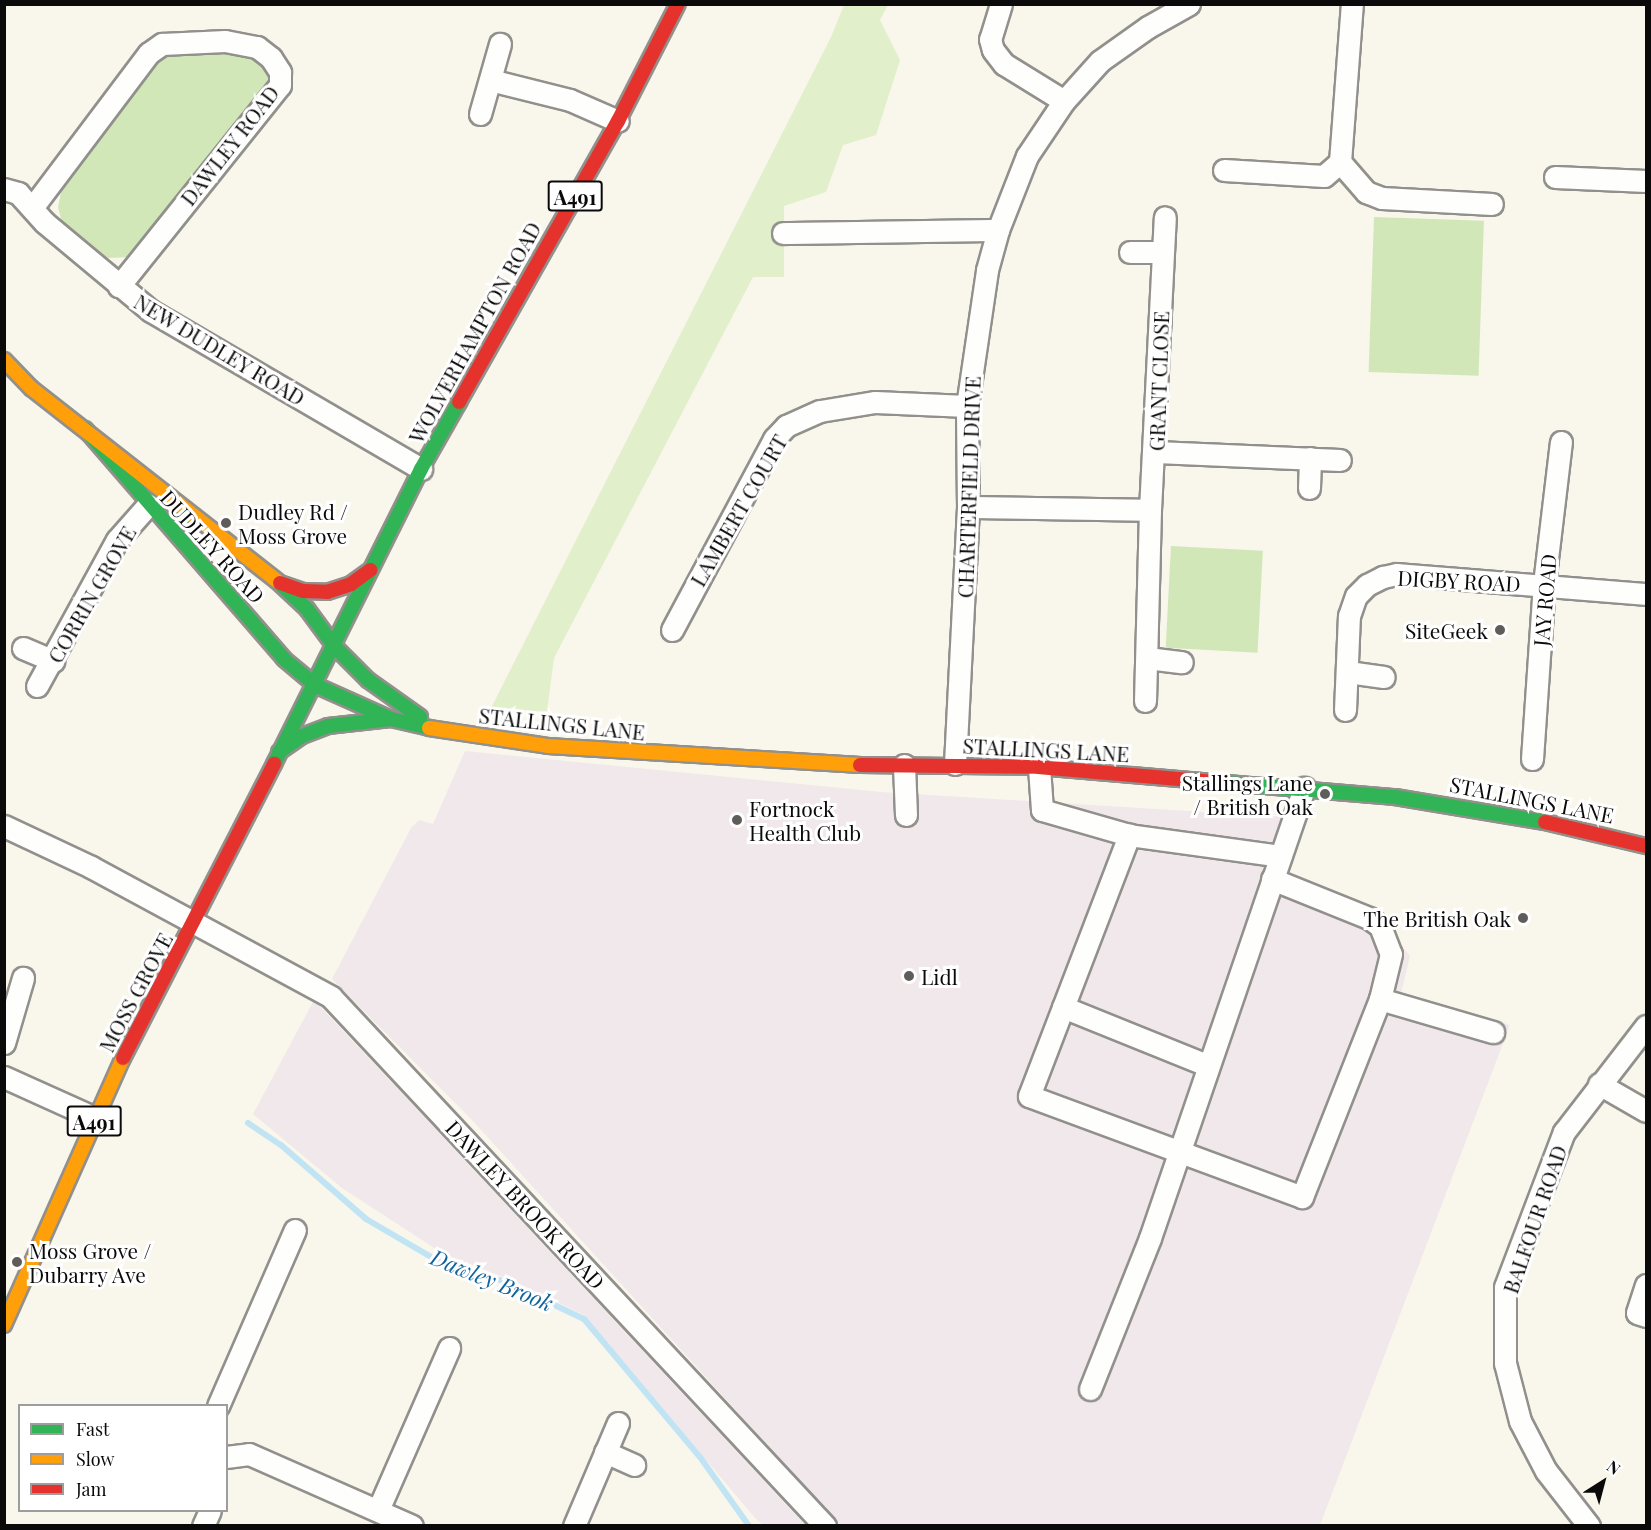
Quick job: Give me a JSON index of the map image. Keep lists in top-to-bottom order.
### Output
{
  "streets": {
    "main road": [
      "A491",
      "WOLVERHAMPTON ROAD",
      "DUDLEY ROAD",
      "STALLINGS LANE",
      "MOSS GROVE"
    ],
    "street": [
      "DAWLEY ROAD",
      "NEW DUDLEY ROAD",
      "GRANT CLOSE",
      "CHARTERFIELD DRIVE",
      "LAMBERT COURT",
      "DIGBY ROAD",
      "CORRIN GROVE",
      "JAY ROAD",
      "DAWLEY BROOK ROAD",
      "BALFOUR ROAD"
    ]
  },
  "crossings": [
    ["DAWLEY ROAD", "NEW DUDLEY ROAD"],
    ["WOLVERHAMPTON ROAD", "NEW DUDLEY ROAD"],
    ["WOLVERHAMPTON ROAD", "DUDLEY ROAD"],
    ["WOLVERHAMPTON ROAD", "STALLINGS LANE"],
    ["WOLVERHAMPTON ROAD", "MOSS GROVE"],
    ["CHARTERFIELD DRIVE", "LAMBERT COURT"],
    ["CHARTERFIELD DRIVE", "STALLINGS LANE"],
    ["DUDLEY ROAD", "CORRIN GROVE"],
    ["DUDLEY ROAD", "STALLINGS LANE"],
    ["DUDLEY ROAD", "MOSS GROVE"],
    ["DIGBY ROAD", "JAY ROAD"],
    ["STALLINGS LANE", "MOSS GROVE"],
    ["MOSS GROVE", "DAWLEY BROOK ROAD"]
  ],
  "water": ["Dawley Brook"],
  "places": [
    "Dudley Rd / Moss Grove",
    "SiteGeek",
    "Stallings Lane / British Oak",
    "Fortnock Health Club",
    "The British Oak",
    "Lidl",
    "Moss Grove / Dubarry Ave"
  ],
  "legend": ["Fast", "Slow", "Jam"],
  "north": "top right"
}
